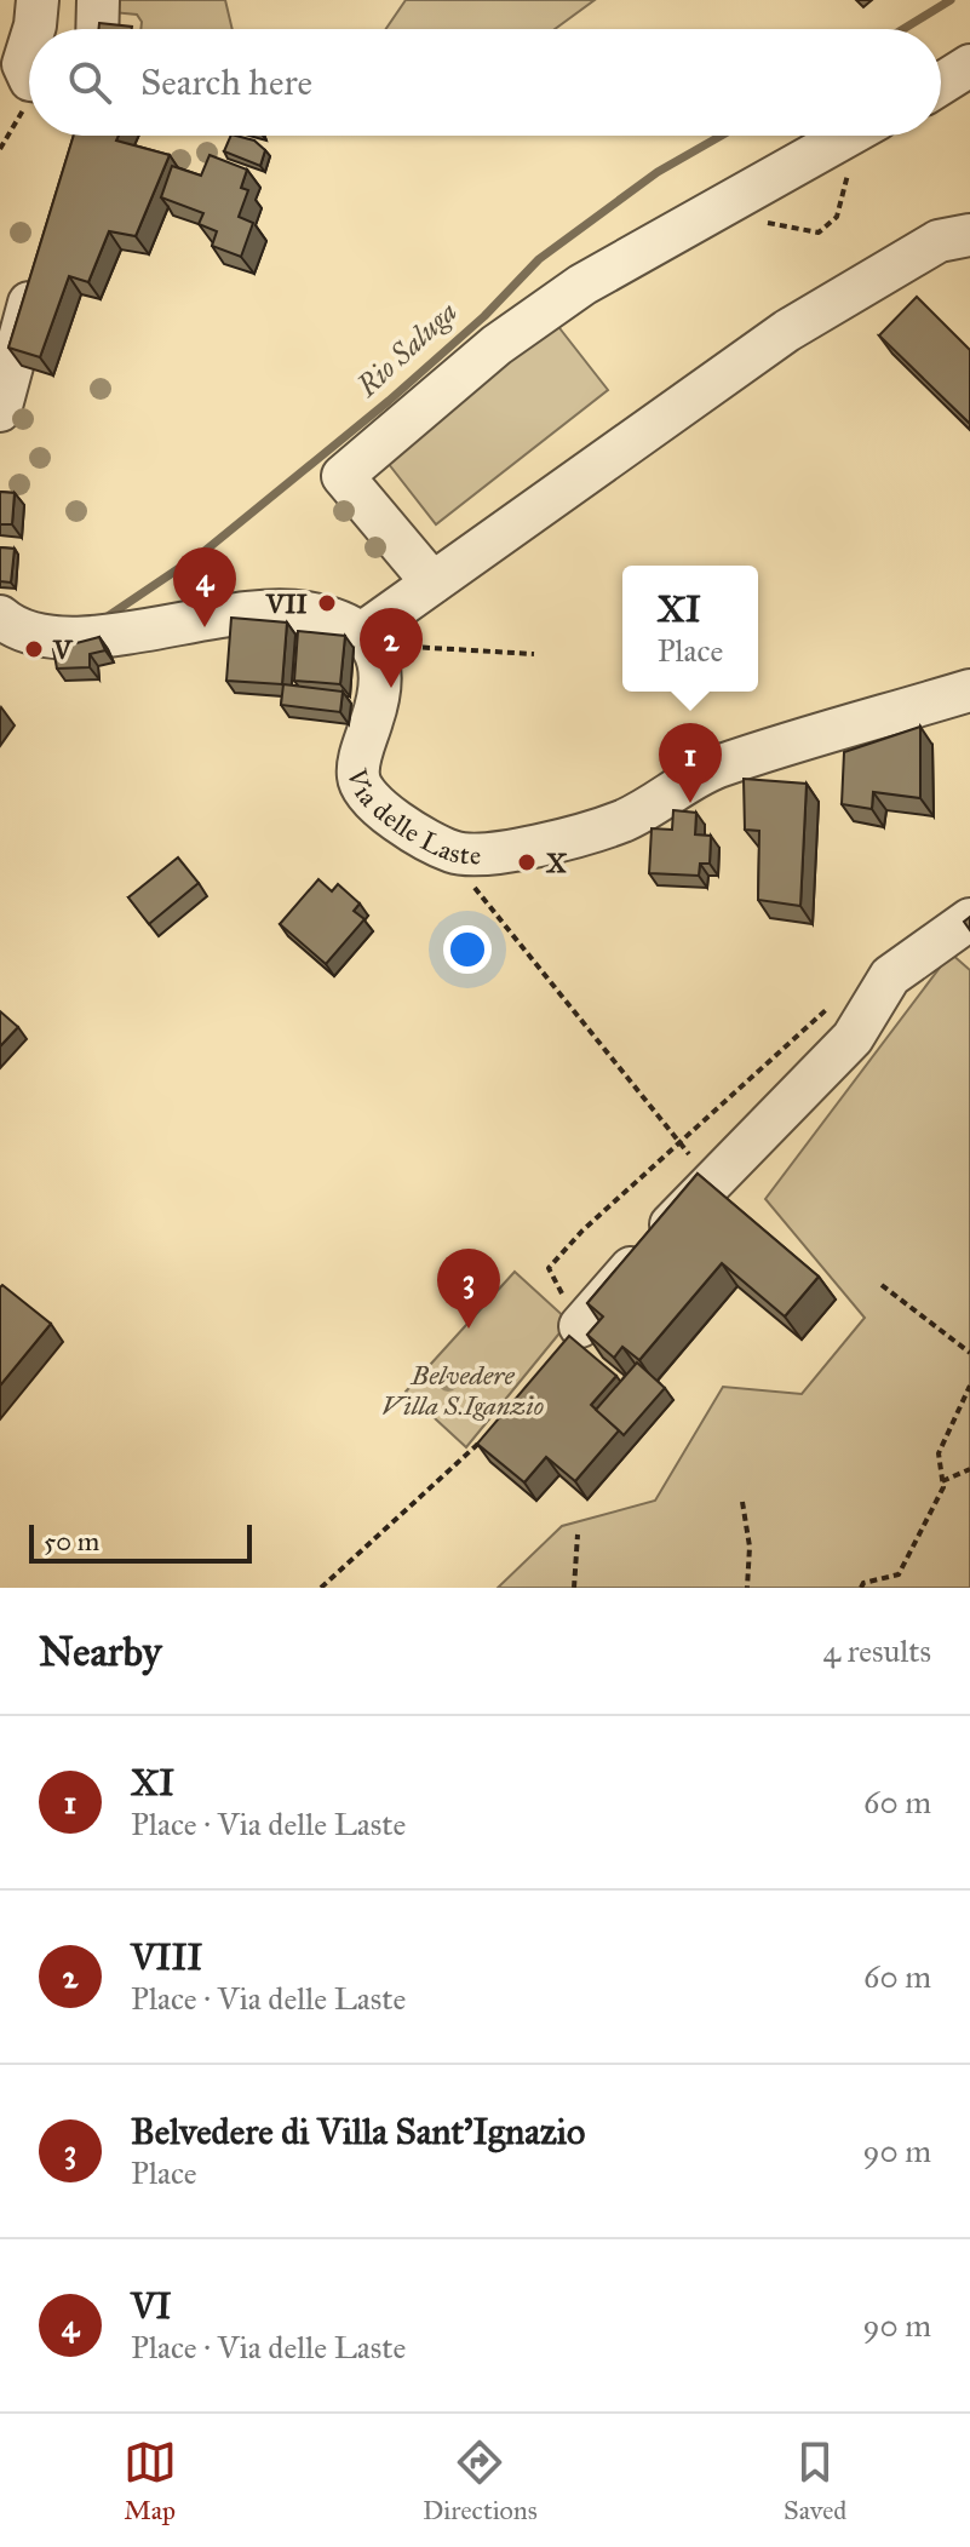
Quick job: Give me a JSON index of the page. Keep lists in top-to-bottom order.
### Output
{
  "streets": {
    "street": ["Via delle Laste"]
  },
  "water": ["Rio Saluga"],
  "parks": ["Belvedere Villa S.Iganzio"],
  "places": ["VII", "V", "X"],
  "scale_bar": "50 m",
  "page": {
    "search": "Search here",
    "pins": [
      "4",
      "2",
      "1",
      "3"
    ],
    "popup": ["XI", "Place"],
    "scale": "50 m",
    "heading": ["Nearby", "4 results"],
    "list": [
      {
        "mark": "1",
        "name": "XI",
        "note": "Place · Via delle Laste",
        "value": "60 m"
      },
      {
        "mark": "2",
        "name": "VIII",
        "note": "Place · Via delle Laste",
        "value": "60 m"
      },
      {
        "mark": "3",
        "name": "Belvedere di Villa Sant'Ignazio",
        "note": "Place",
        "value": "90 m"
      },
      {
        "mark": "4",
        "name": "VI",
        "note": "Place · Via delle Laste",
        "value": "90 m"
      }
    ],
    "nav": ["Map", "Directions", "Saved"]
  }
}
